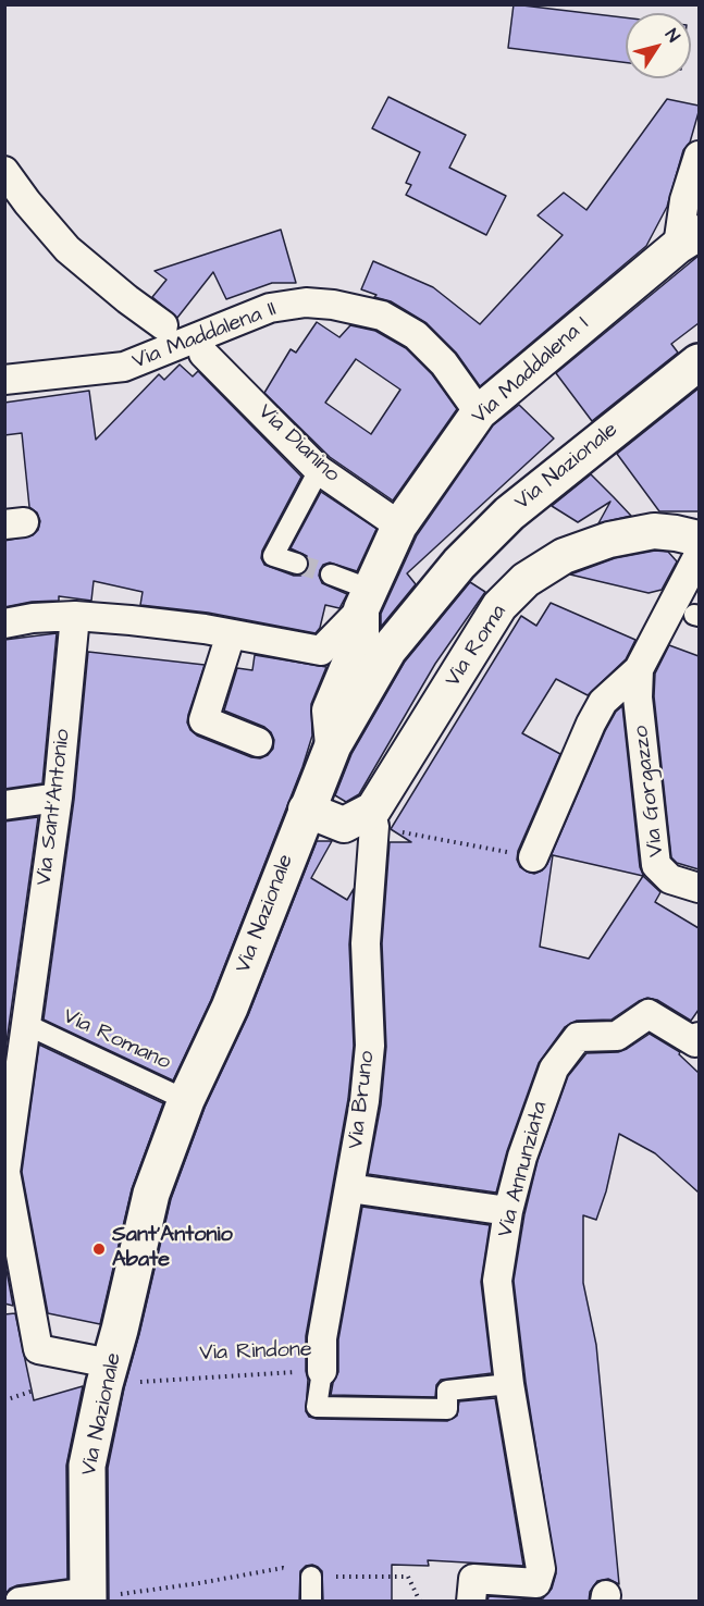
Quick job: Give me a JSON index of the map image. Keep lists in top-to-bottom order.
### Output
{
  "streets": {
    "main road": ["Via Nazionale"],
    "street": [
      "Via Maddalena II",
      "Via Maddalena I",
      "Via Dianino",
      "Via Roma",
      "Via Gorgazzo",
      "Via Sant'Antonio",
      "Via Romano",
      "Via Bruno",
      "Via Annunziata",
      "Via Rindone"
    ]
  },
  "crossings": [
    ["Via Maddalena II", "Via Maddalena I"],
    ["Via Maddalena I", "Via Dianino"],
    ["Via Maddalena I", "Via Nazionale"],
    ["Via Nazionale", "Via Roma"],
    ["Via Nazionale", "Via Sant'Antonio"],
    ["Via Nazionale", "Via Romano"],
    ["Via Nazionale", "Via Rindone"],
    ["Via Sant'Antonio", "Via Romano"],
    ["Via Sant'Antonio", "Via Rindone"],
    ["Via Bruno", "Via Rindone"],
    ["Via Annunziata", "Via Rindone"]
  ],
  "places": ["Sant'Antonio Abate"],
  "north": "top right"
}
